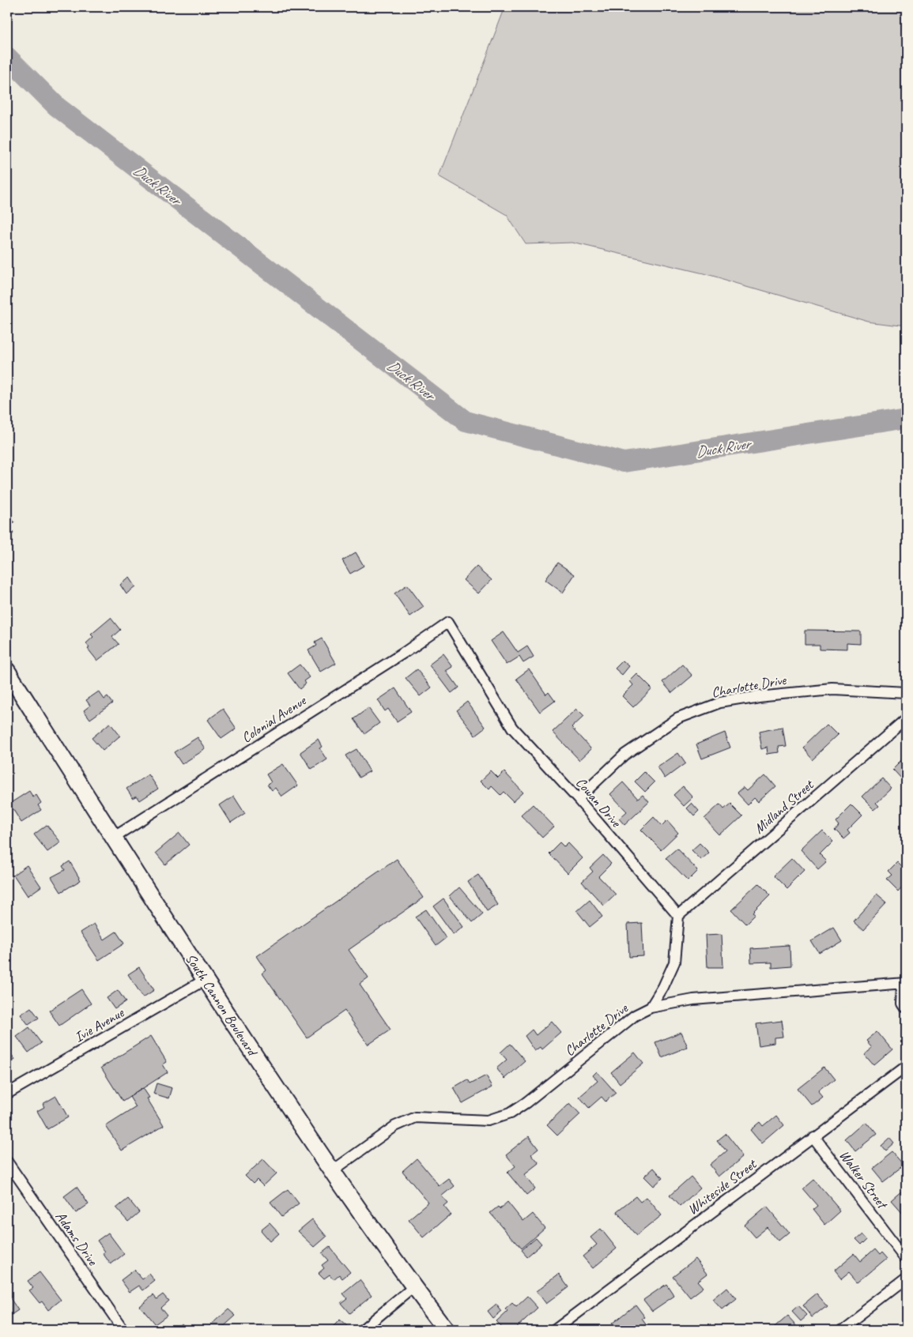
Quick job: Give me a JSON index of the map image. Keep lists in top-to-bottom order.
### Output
{
  "streets": {
    "highway": ["South Cannon Boulevard"],
    "street": [
      "Charlotte Drive",
      "Colonial Avenue",
      "Cowan Drive",
      "Midland Street",
      "Ivie Avenue",
      "Walker Street",
      "Whiteside Street",
      "Adams Drive"
    ]
  },
  "crossings": [
    ["Charlotte Drive", "Cowan Drive"],
    ["Charlotte Drive", "South Cannon Boulevard"],
    ["Colonial Avenue", "Cowan Drive"],
    ["Colonial Avenue", "South Cannon Boulevard"],
    ["Cowan Drive", "Midland Street"],
    ["South Cannon Boulevard", "Ivie Avenue"],
    ["Walker Street", "Whiteside Street"]
  ],
  "water": ["Duck River"]
}
